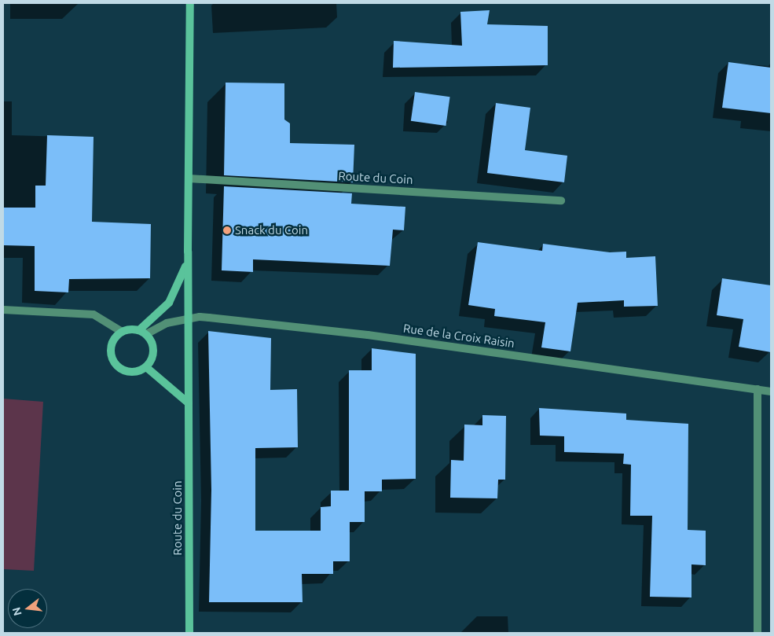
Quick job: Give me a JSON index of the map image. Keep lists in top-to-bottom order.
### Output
{
  "streets": {
    "main road": ["Route du Coin"],
    "street": ["Rue de la Croix Raisin"]
  },
  "crossings": [
    ["Route du Coin", "Rue de la Croix Raisin"]
  ],
  "places": ["Snack du Coin"],
  "north": "left"
}
